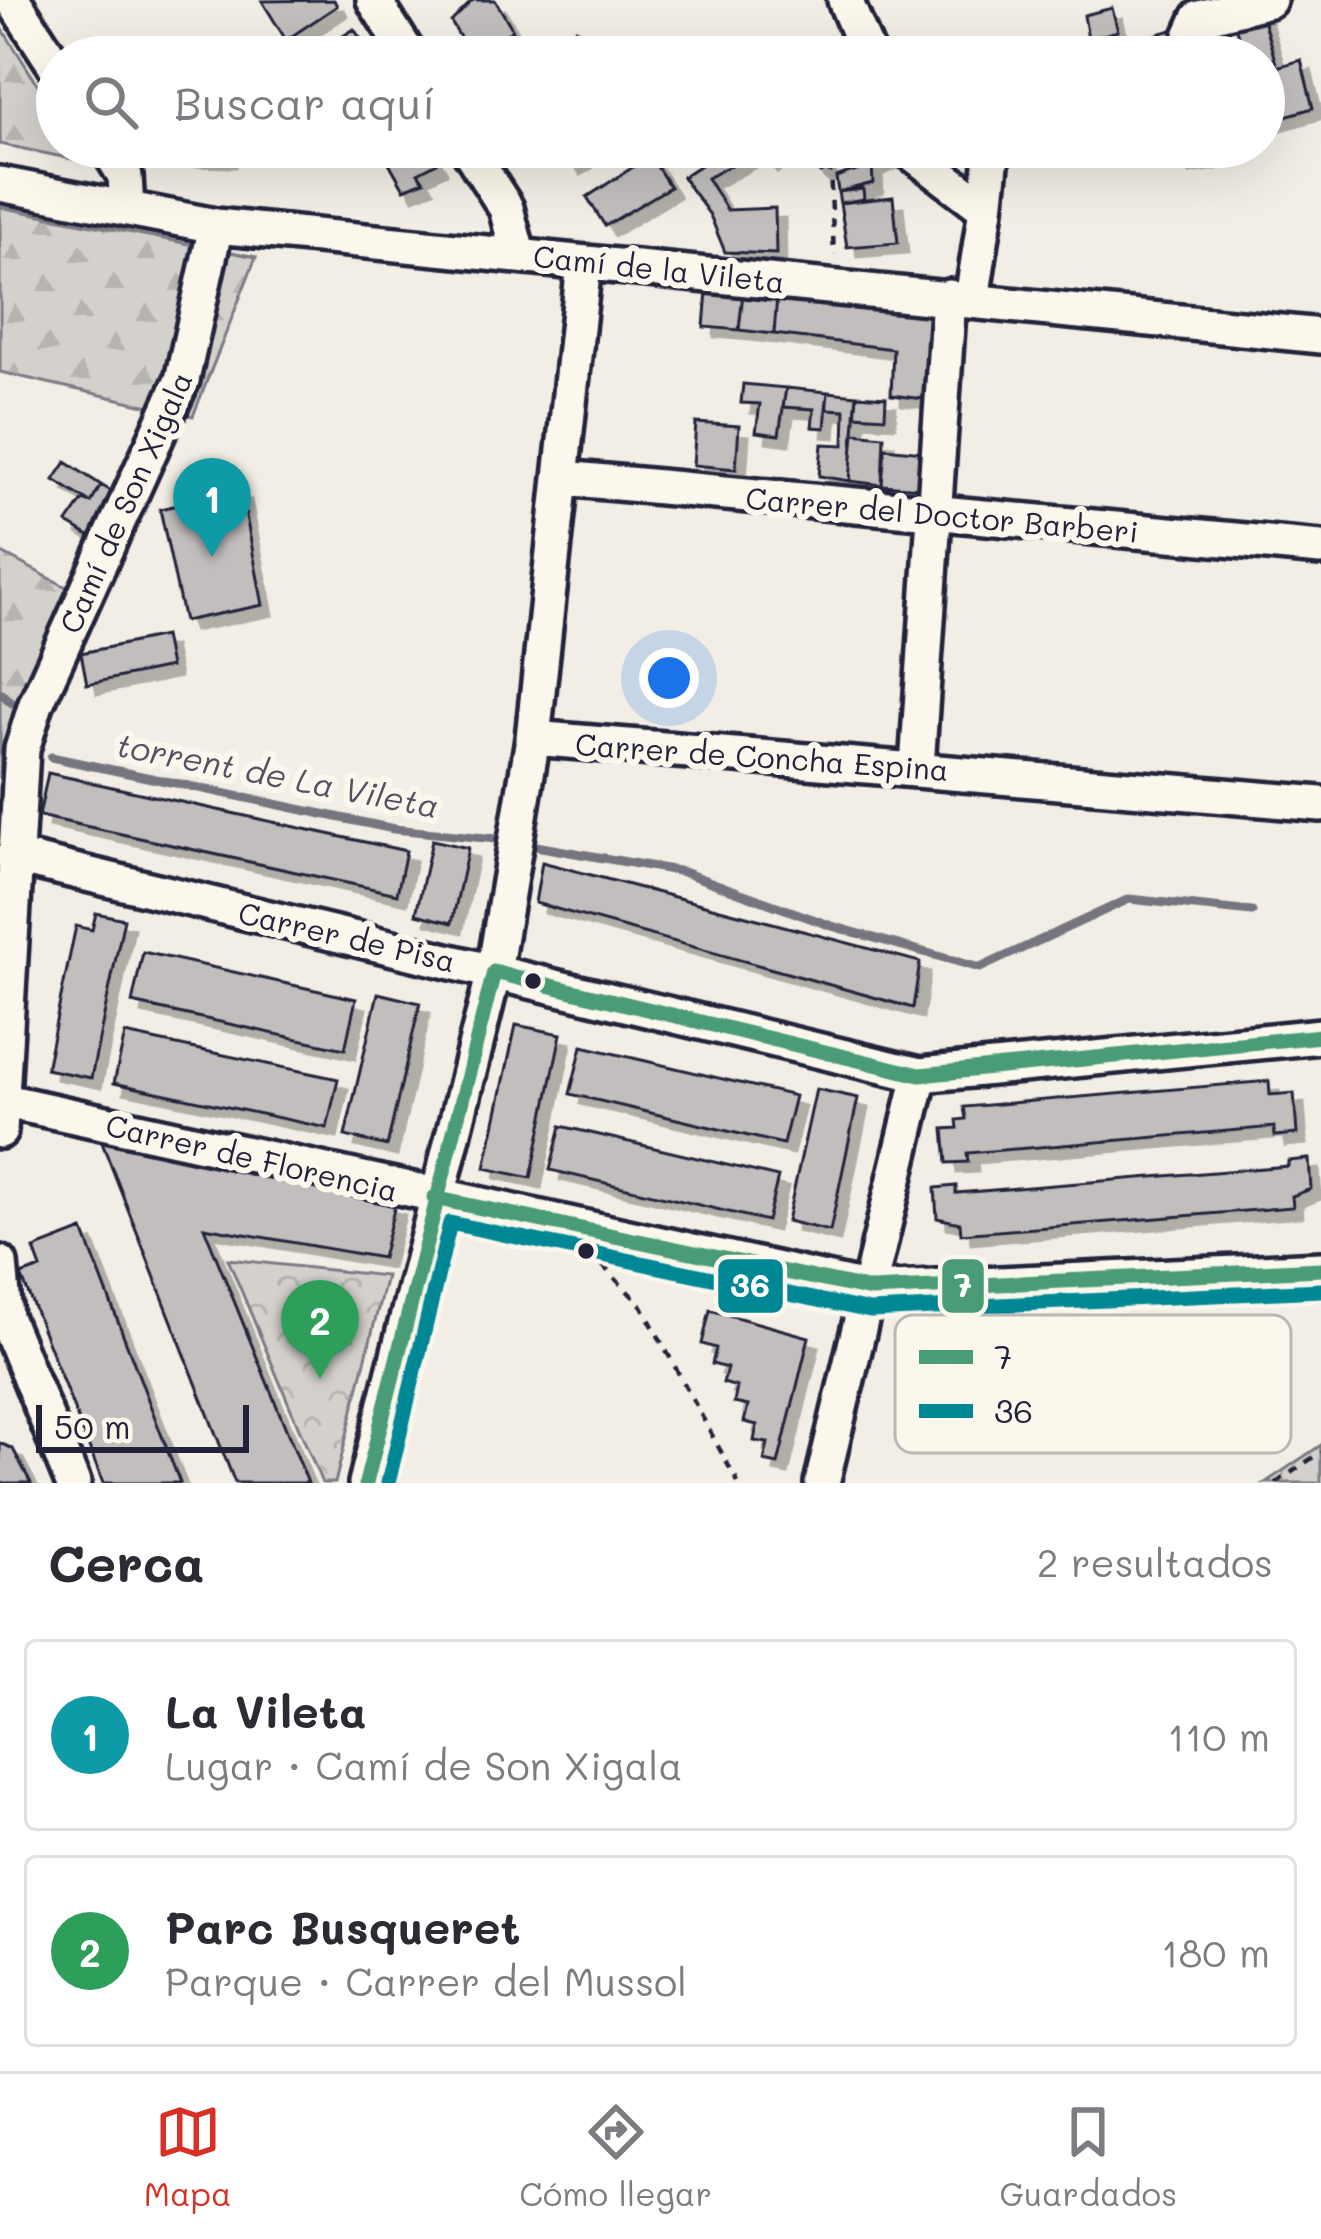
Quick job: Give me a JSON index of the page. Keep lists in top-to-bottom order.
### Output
{
  "streets": {
    "street": [
      "Camí de la Vileta",
      "Camí de Son Xigala",
      "Carrer del Doctor Barberi",
      "Carrer de Concha Espina",
      "Carrer de Pisa",
      "Carrer de Florencia"
    ]
  },
  "crossings": [
    ["Camí de la Vileta", "Camí de Son Xigala"],
    ["Camí de la Vileta", "Carrer de Concha Espina"],
    ["Camí de Son Xigala", "Carrer de Pisa"],
    ["Camí de Son Xigala", "Carrer de Florencia"],
    ["Carrer del Doctor Barberi", "Carrer de Concha Espina"]
  ],
  "water": ["torrent de La Vileta"],
  "lines": ["transit line 7", "transit line 36"],
  "legend": ["7", "36"],
  "scale_bar": "50 m",
  "page": {
    "search": "Buscar aquí",
    "pins": ["1", "2"],
    "scale": "50 m",
    "heading": ["Cerca", "2 resultados"],
    "list": [
      {
        "mark": "1",
        "name": "La Vileta",
        "note": "Lugar · Camí de Son Xigala",
        "value": "110 m"
      },
      {
        "mark": "2",
        "name": "Parc Busqueret",
        "note": "Parque · Carrer del Mussol",
        "value": "180 m"
      }
    ],
    "nav": ["Mapa", "Cómo llegar", "Guardados"]
  }
}
